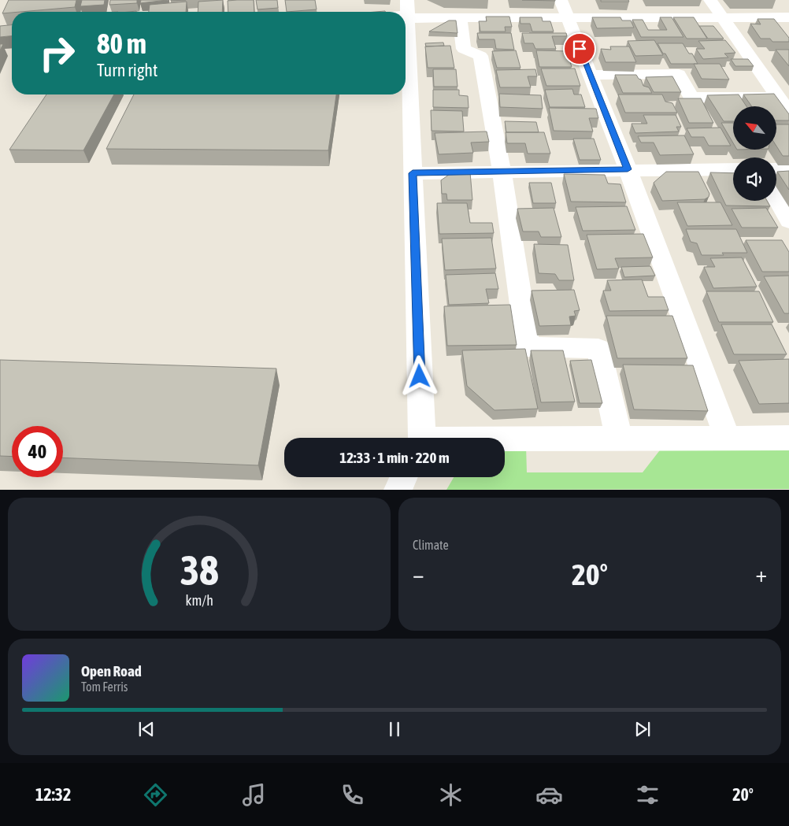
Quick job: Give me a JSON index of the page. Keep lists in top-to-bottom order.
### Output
{
  "north": "top left",
  "page": {
    "turn": ["80 m", "Turn right"],
    "limit": "40",
    "trip": "12:33 · 1 min · 220 m",
    "tile": "Climate",
    "heat": ["−", "20°", "+"],
    "song": ["Open Road", "Tom Ferris"],
    "tabs": ["12:32", "20°"],
    "gauge": ["38", "km/h"]
  }
}
